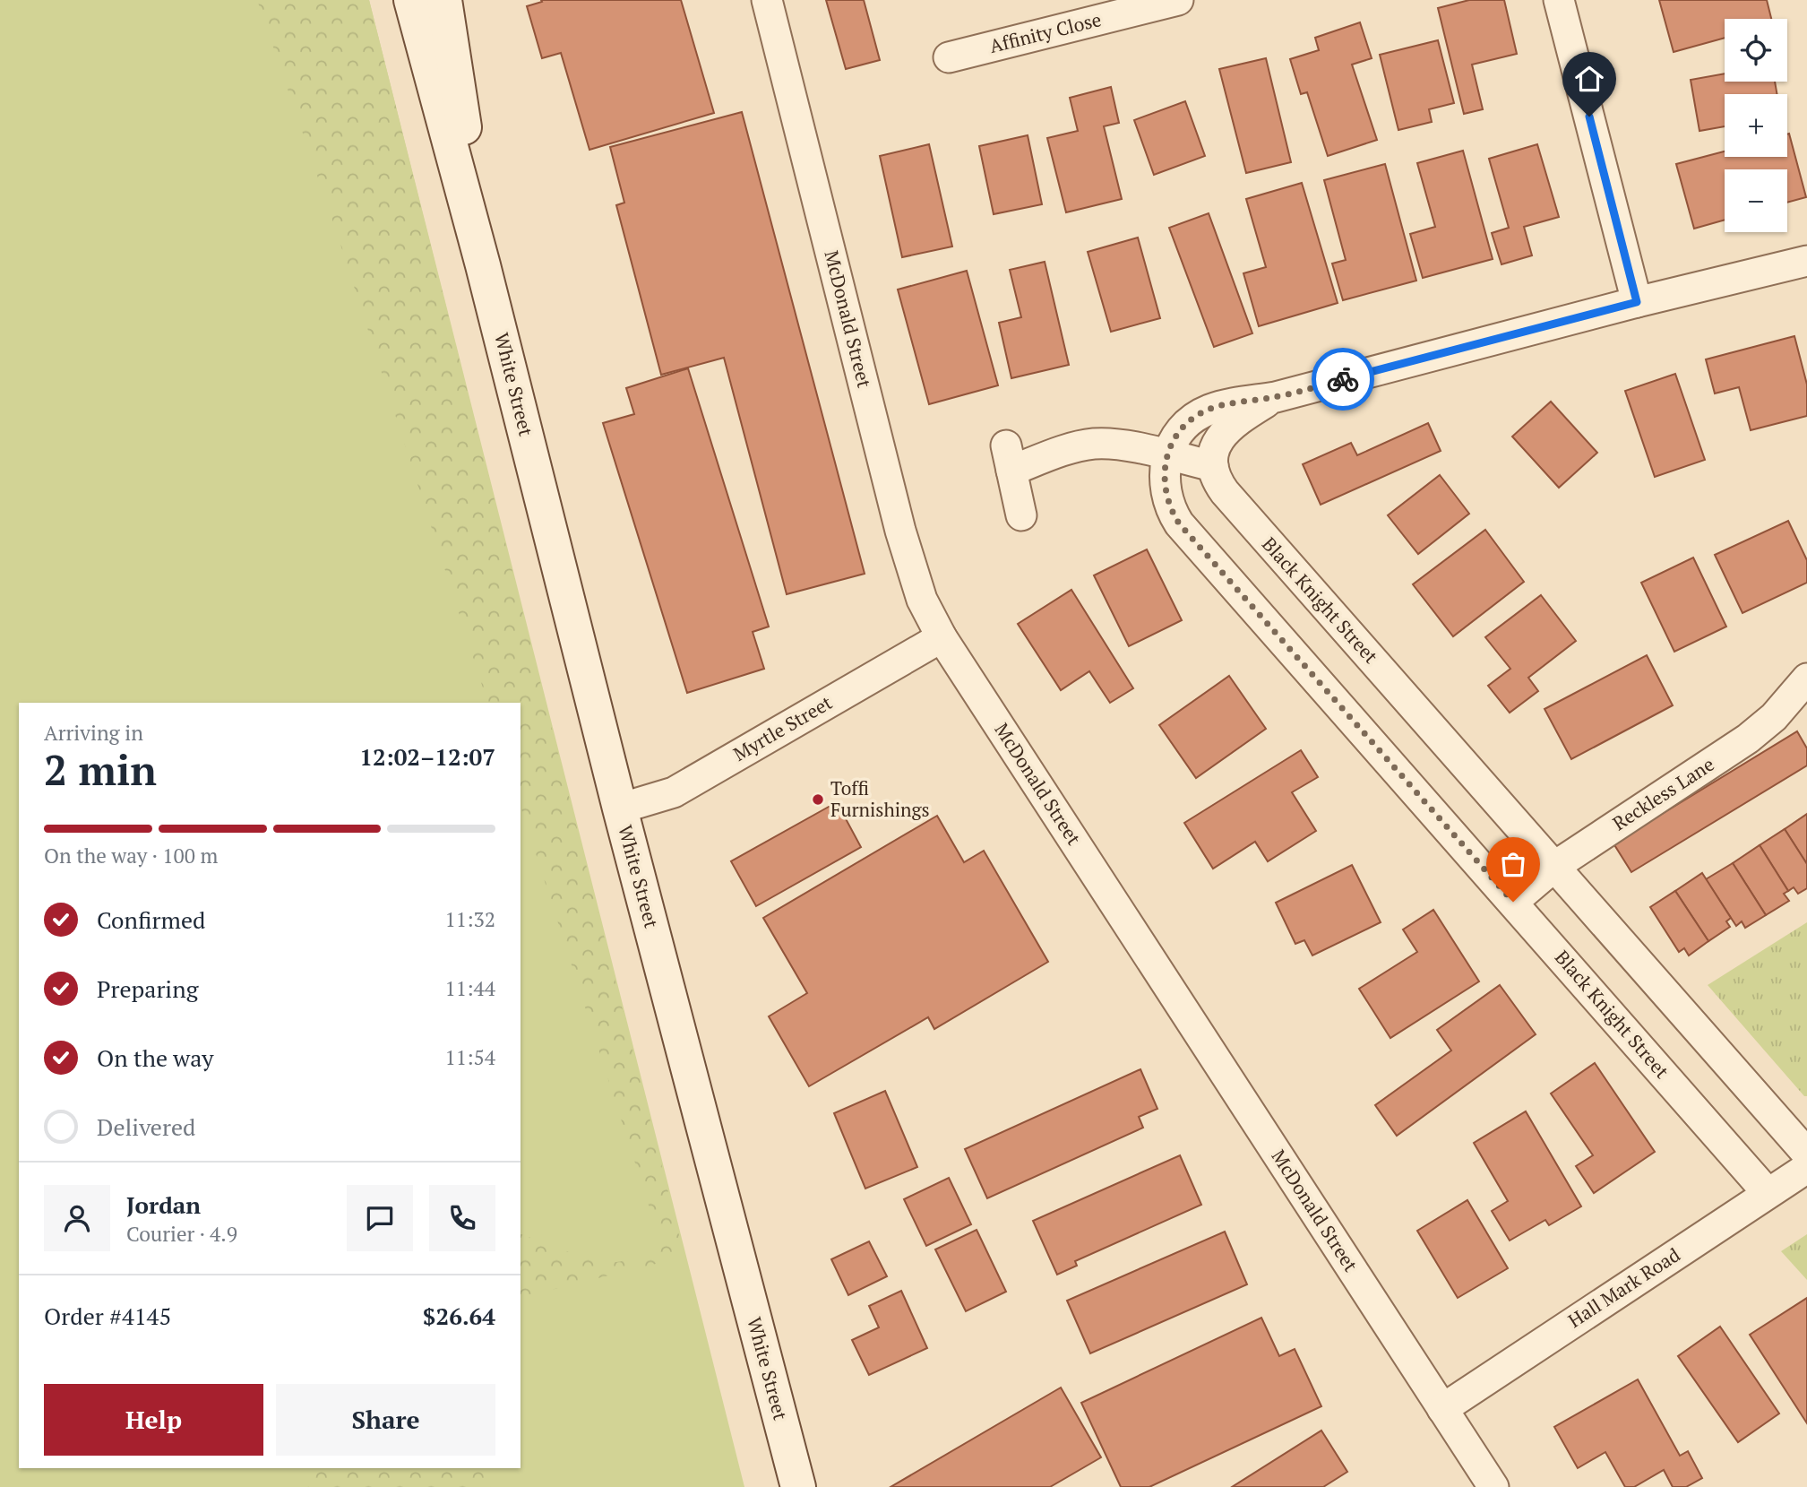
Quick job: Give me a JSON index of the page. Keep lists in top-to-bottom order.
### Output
{
  "streets": {
    "main road": ["White Street"],
    "street": [
      "Affinity Close",
      "McDonald Street",
      "Black Knight Street",
      "Myrtle Street",
      "Reckless Lane",
      "Hall Mark Road"
    ]
  },
  "crossings": [
    ["McDonald Street", "Myrtle Street"],
    ["McDonald Street", "Hall Mark Road"],
    ["White Street", "Myrtle Street"],
    ["Black Knight Street", "Reckless Lane"],
    ["Black Knight Street", "Hall Mark Road"]
  ],
  "places": ["Toffi Furnishings"],
  "page": {
    "map_buttons": ["+", "−"],
    "heading": ["2 min", "Arriving in", "12:02–12:07"],
    "panel": [
      "Jordan",
      "Courier · 4.9",
      "Order #4145",
      "$26.64"
    ],
    "bar": "On the way · 100 m",
    "list": [
      ["Confirmed", "11:32"],
      ["Preparing", "11:44"],
      ["On the way", "11:54"],
      "Delivered"
    ],
    "buttons": ["Help", "Share"]
  }
}
